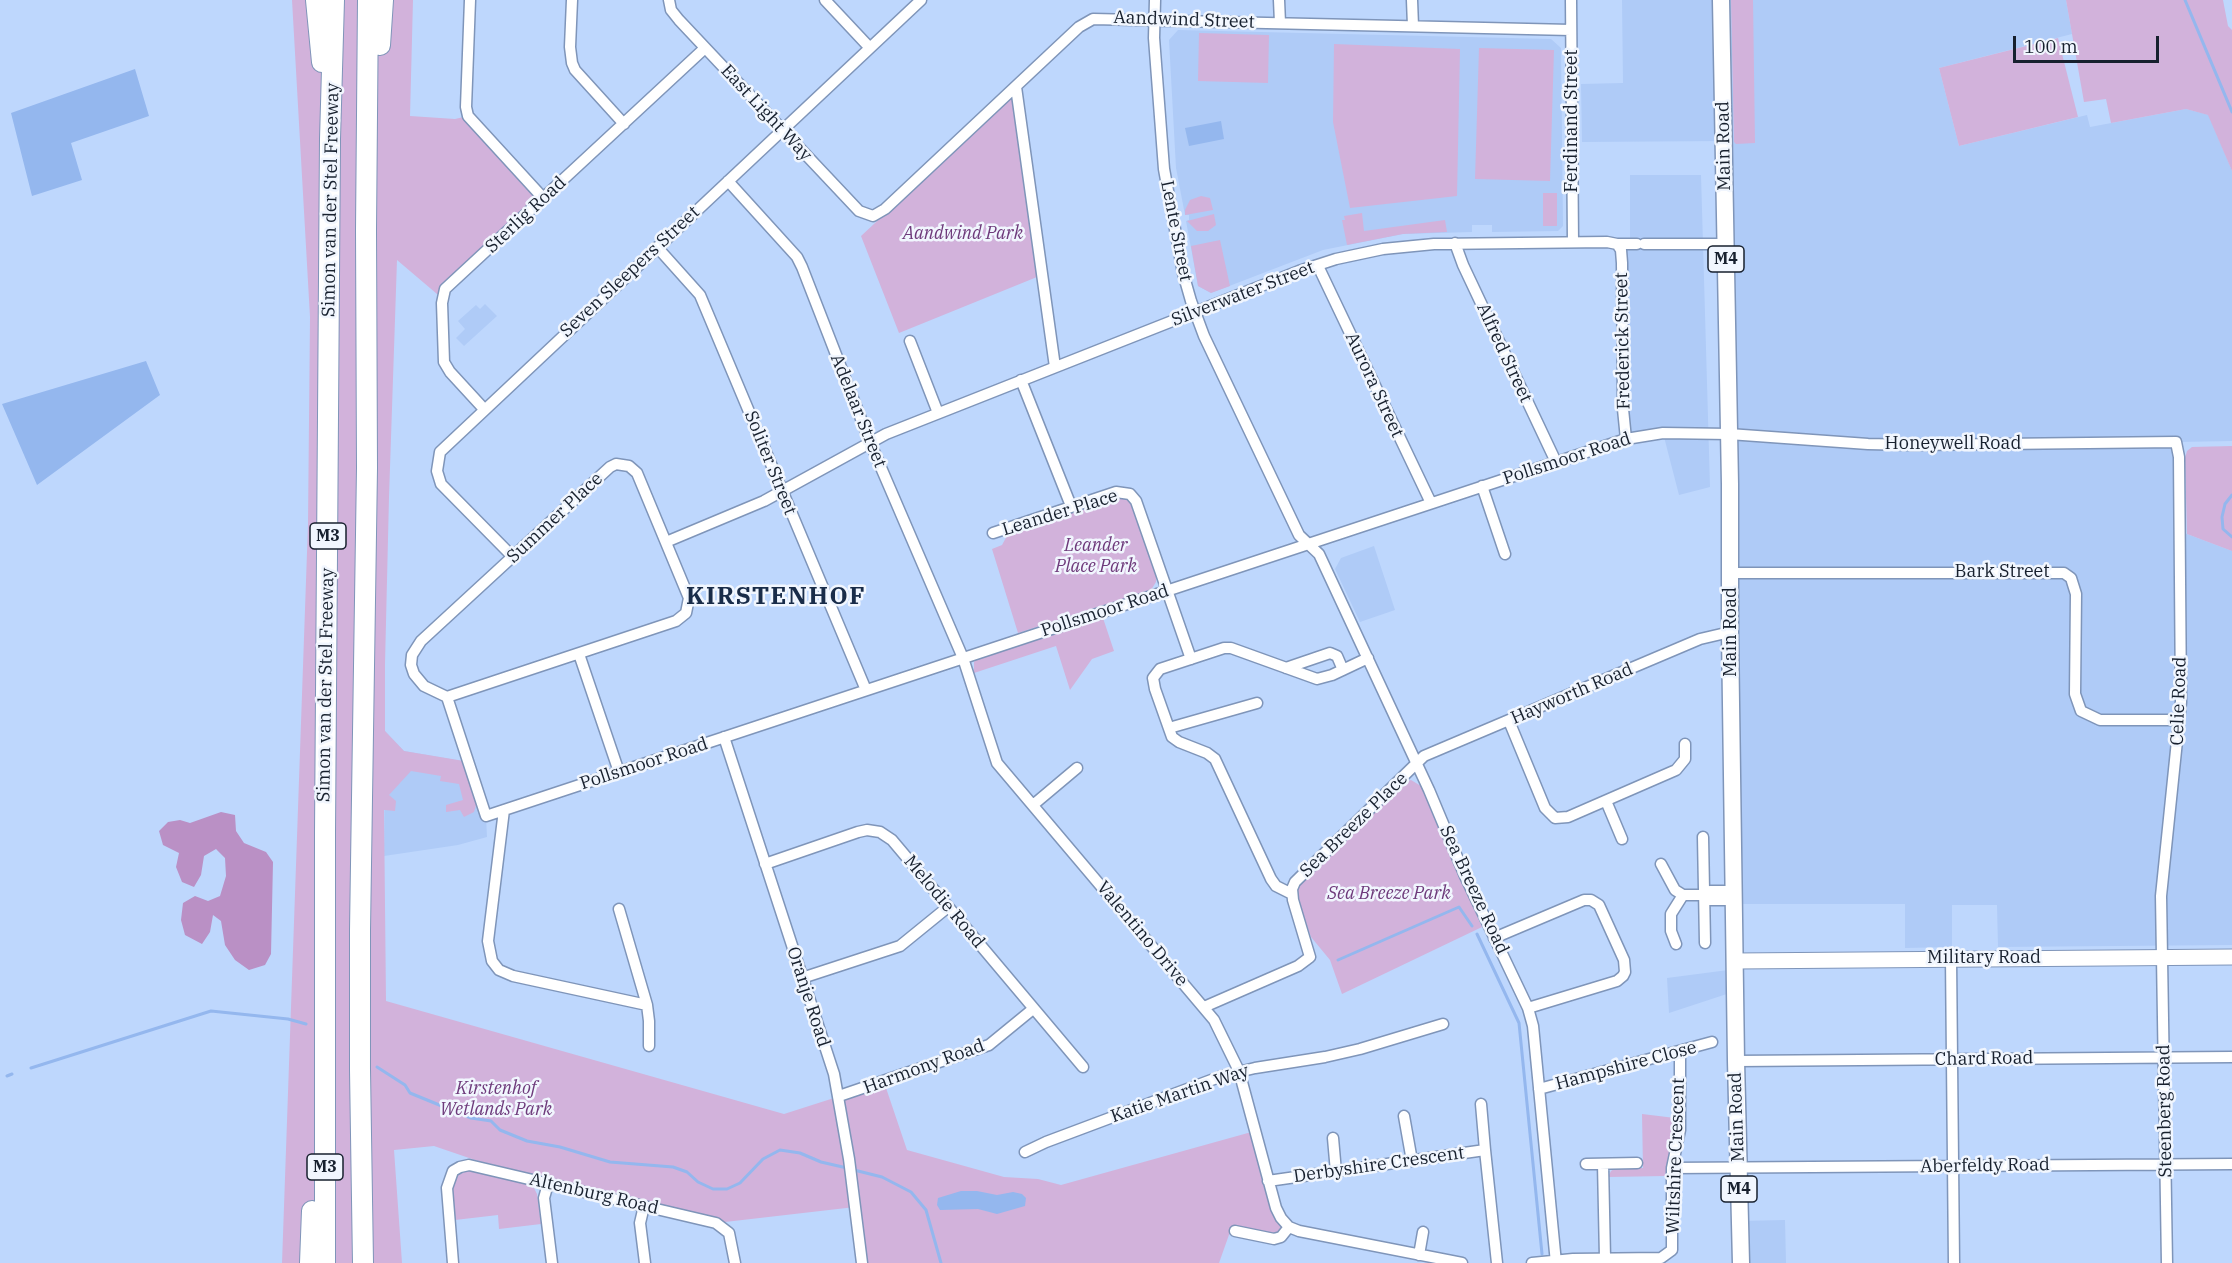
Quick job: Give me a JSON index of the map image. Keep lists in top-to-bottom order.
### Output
{
  "streets": {
    "highway": ["Simon van der Stel Freeway", "M3"],
    "main road": ["Main Road", "M4", "Military Road"],
    "street": [
      "Aandwind Street",
      "East Light Way",
      "Ferdinand Street",
      "Sterlig Road",
      "Lente Street",
      "Seven Sleepers Street",
      "Silverwater Street",
      "Frederick Street",
      "Alfred Street",
      "Aurora Street",
      "Adelaar Street",
      "Honeywell Road",
      "Pollsmoor Road",
      "Soliter Street",
      "Leander Place",
      "Summer Place",
      "Bark Street",
      "Hayworth Road",
      "Celie Road",
      "Sea Breeze Place",
      "Sea Breeze Road",
      "Melodie Road",
      "Valentino Drive",
      "Oranje Road",
      "Chard Road",
      "Hampshire Close",
      "Harmony Road",
      "Katie Martin Way",
      "Steenberg Road",
      "Wiltshire Crescent",
      "Derbyshire Crescent",
      "Aberfeldy Road",
      "Altenburg Road"
    ]
  },
  "crossings": [
    ["Aandwind Street", "East Light Way"],
    ["Aandwind Street", "Ferdinand Street"],
    ["Aandwind Street", "Lente Street"],
    ["East Light Way", "Sterlig Road"],
    ["East Light Way", "Seven Sleepers Street"],
    ["Ferdinand Street", "Silverwater Street"],
    ["Main Road", "Silverwater Street"],
    ["Main Road", "Honeywell Road"],
    ["Main Road", "Pollsmoor Road"],
    ["Main Road", "Bark Street"],
    ["Main Road", "Hayworth Road"],
    ["Main Road", "Military Road"],
    ["Main Road", "Chard Road"],
    ["Main Road", "Aberfeldy Road"],
    ["Sterlig Road", "Seven Sleepers Street"],
    ["Lente Street", "Silverwater Street"],
    ["Lente Street", "Pollsmoor Road"],
    ["Lente Street", "Sea Breeze Road"],
    ["Seven Sleepers Street", "Adelaar Street"],
    ["Seven Sleepers Street", "Soliter Street"],
    ["Seven Sleepers Street", "Summer Place"],
    ["Silverwater Street", "Frederick Street"],
    ["Silverwater Street", "Alfred Street"],
    ["Silverwater Street", "Aurora Street"],
    ["Silverwater Street", "Adelaar Street"],
    ["Silverwater Street", "Soliter Street"],
    ["Silverwater Street", "Summer Place"],
    ["Frederick Street", "Pollsmoor Road"],
    ["Alfred Street", "Pollsmoor Road"],
    ["Aurora Street", "Pollsmoor Road"],
    ["Adelaar Street", "Pollsmoor Road"],
    ["Adelaar Street", "Valentino Drive"],
    ["Honeywell Road", "Pollsmoor Road"],
    ["Honeywell Road", "Celie Road"],
    ["Pollsmoor Road", "Soliter Street"],
    ["Pollsmoor Road", "Leander Place"],
    ["Pollsmoor Road", "Summer Place"],
    ["Pollsmoor Road", "Sea Breeze Road"],
    ["Pollsmoor Road", "Valentino Drive"],
    ["Pollsmoor Road", "Oranje Road"],
    ["Bark Street", "Celie Road"],
    ["Hayworth Road", "Sea Breeze Place"],
    ["Hayworth Road", "Sea Breeze Road"],
    ["Celie Road", "Military Road"],
    ["Celie Road", "Steenberg Road"],
    ["Sea Breeze Place", "Sea Breeze Road"],
    ["Sea Breeze Place", "Valentino Drive"],
    ["Sea Breeze Road", "Hampshire Close"],
    ["Sea Breeze Road", "Wiltshire Crescent"],
    ["Melodie Road", "Oranje Road"],
    ["Melodie Road", "Harmony Road"],
    ["Valentino Drive", "Katie Martin Way"],
    ["Valentino Drive", "Derbyshire Crescent"],
    ["Military Road", "Steenberg Road"],
    ["Oranje Road", "Harmony Road"],
    ["Chard Road", "Steenberg Road"],
    ["Hampshire Close", "Wiltshire Crescent"],
    ["Steenberg Road", "Aberfeldy Road"],
    ["Wiltshire Crescent", "Aberfeldy Road"]
  ],
  "districts": ["KIRSTENHOF"],
  "parks": [
    "Aandwind Park",
    "Leander Place Park",
    "Sea Breeze Park",
    "Kirstenhof Wetlands Park"
  ],
  "scale_bar": "100 m"
}
